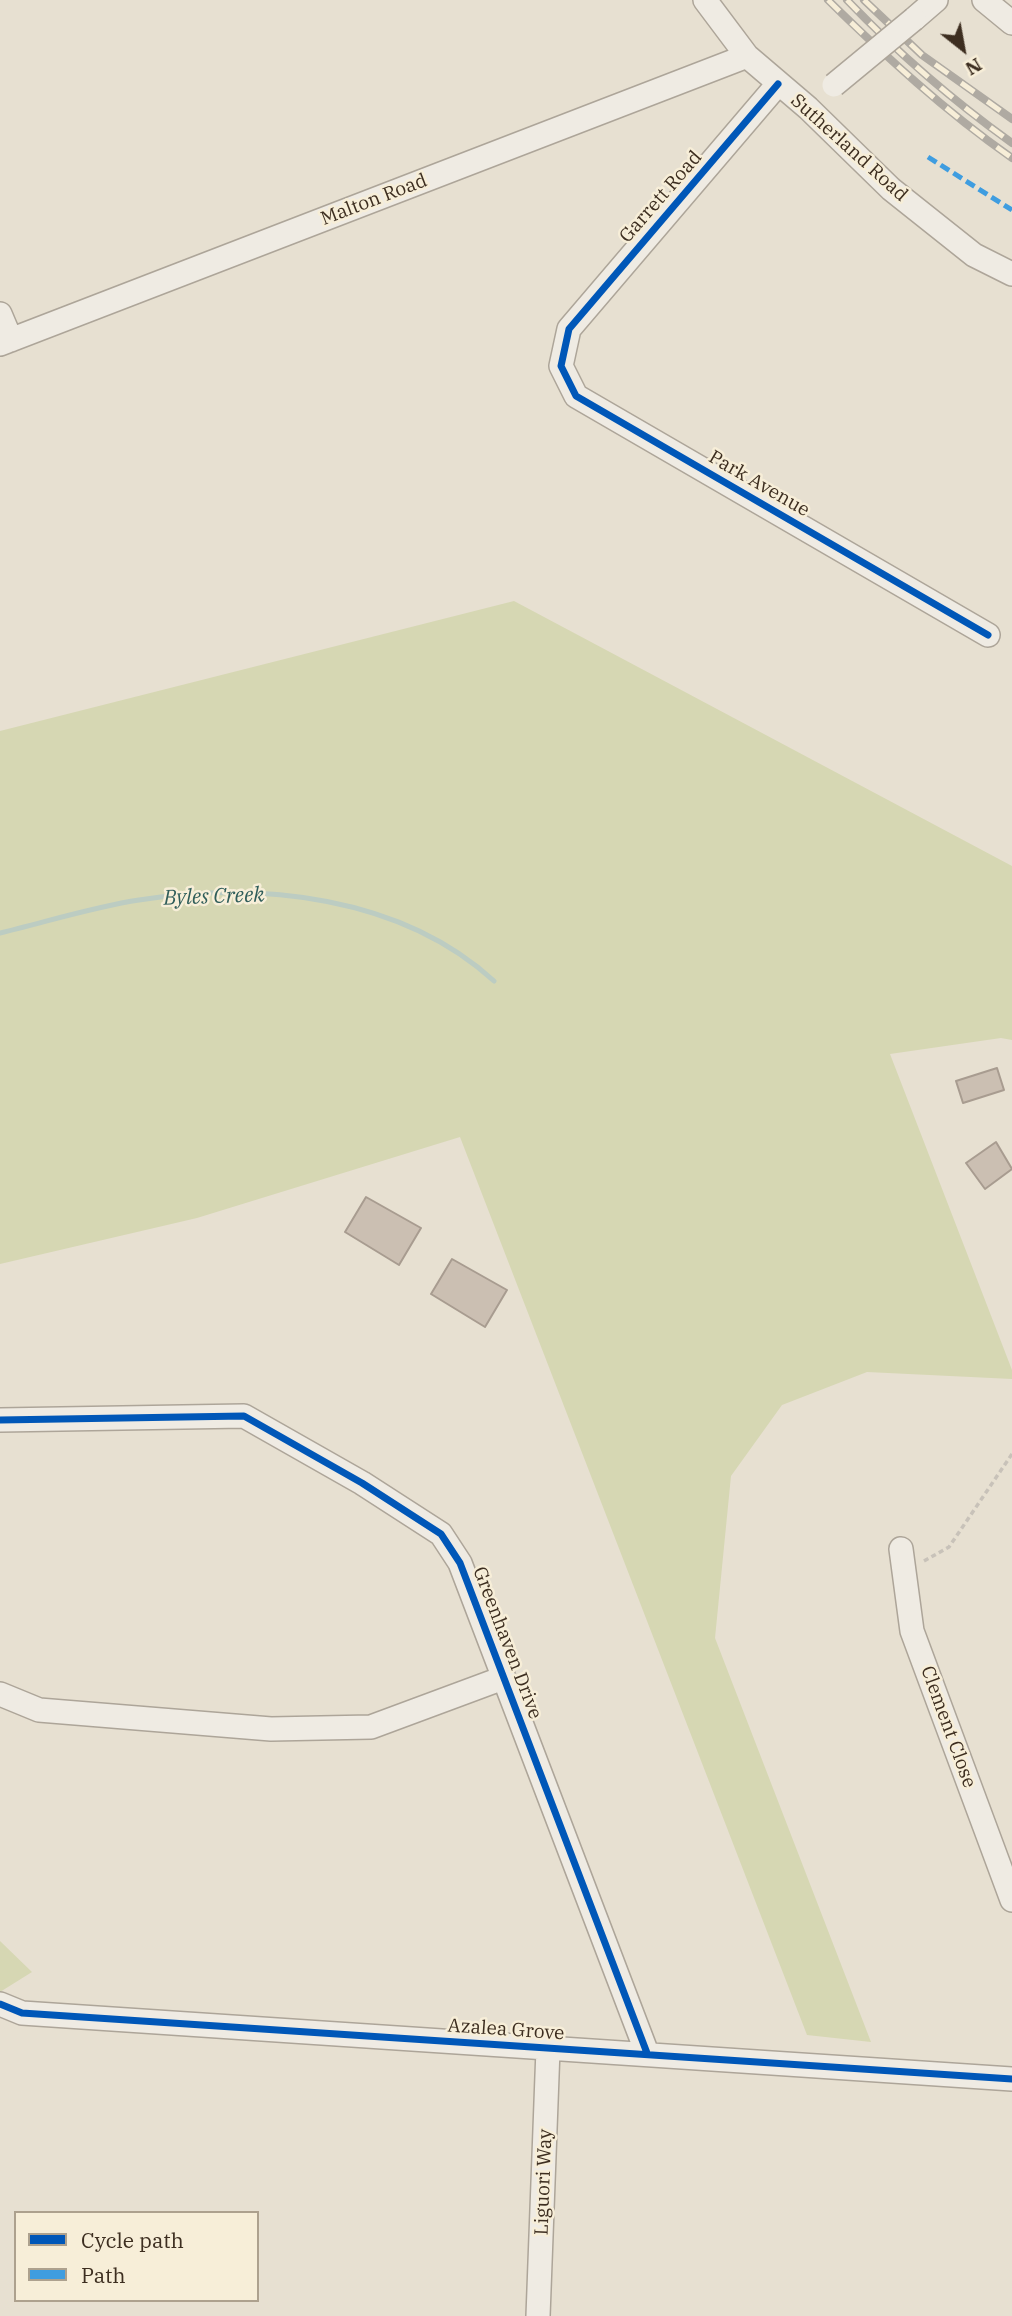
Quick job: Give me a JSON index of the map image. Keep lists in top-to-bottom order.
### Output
{
  "streets": {
    "street": [
      "Sutherland Road",
      "Garrett Road",
      "Malton Road",
      "Park Avenue",
      "Greenhaven Drive",
      "Clement Close",
      "Azalea Grove",
      "Liguori Way"
    ]
  },
  "crossings": [
    ["Sutherland Road", "Garrett Road"],
    ["Sutherland Road", "Malton Road"],
    ["Garrett Road", "Park Avenue"],
    ["Greenhaven Drive", "Azalea Grove"],
    ["Azalea Grove", "Liguori Way"]
  ],
  "water": ["Byles Creek"],
  "legend": ["Cycle path", "Path"],
  "north": "bottom right"
}
